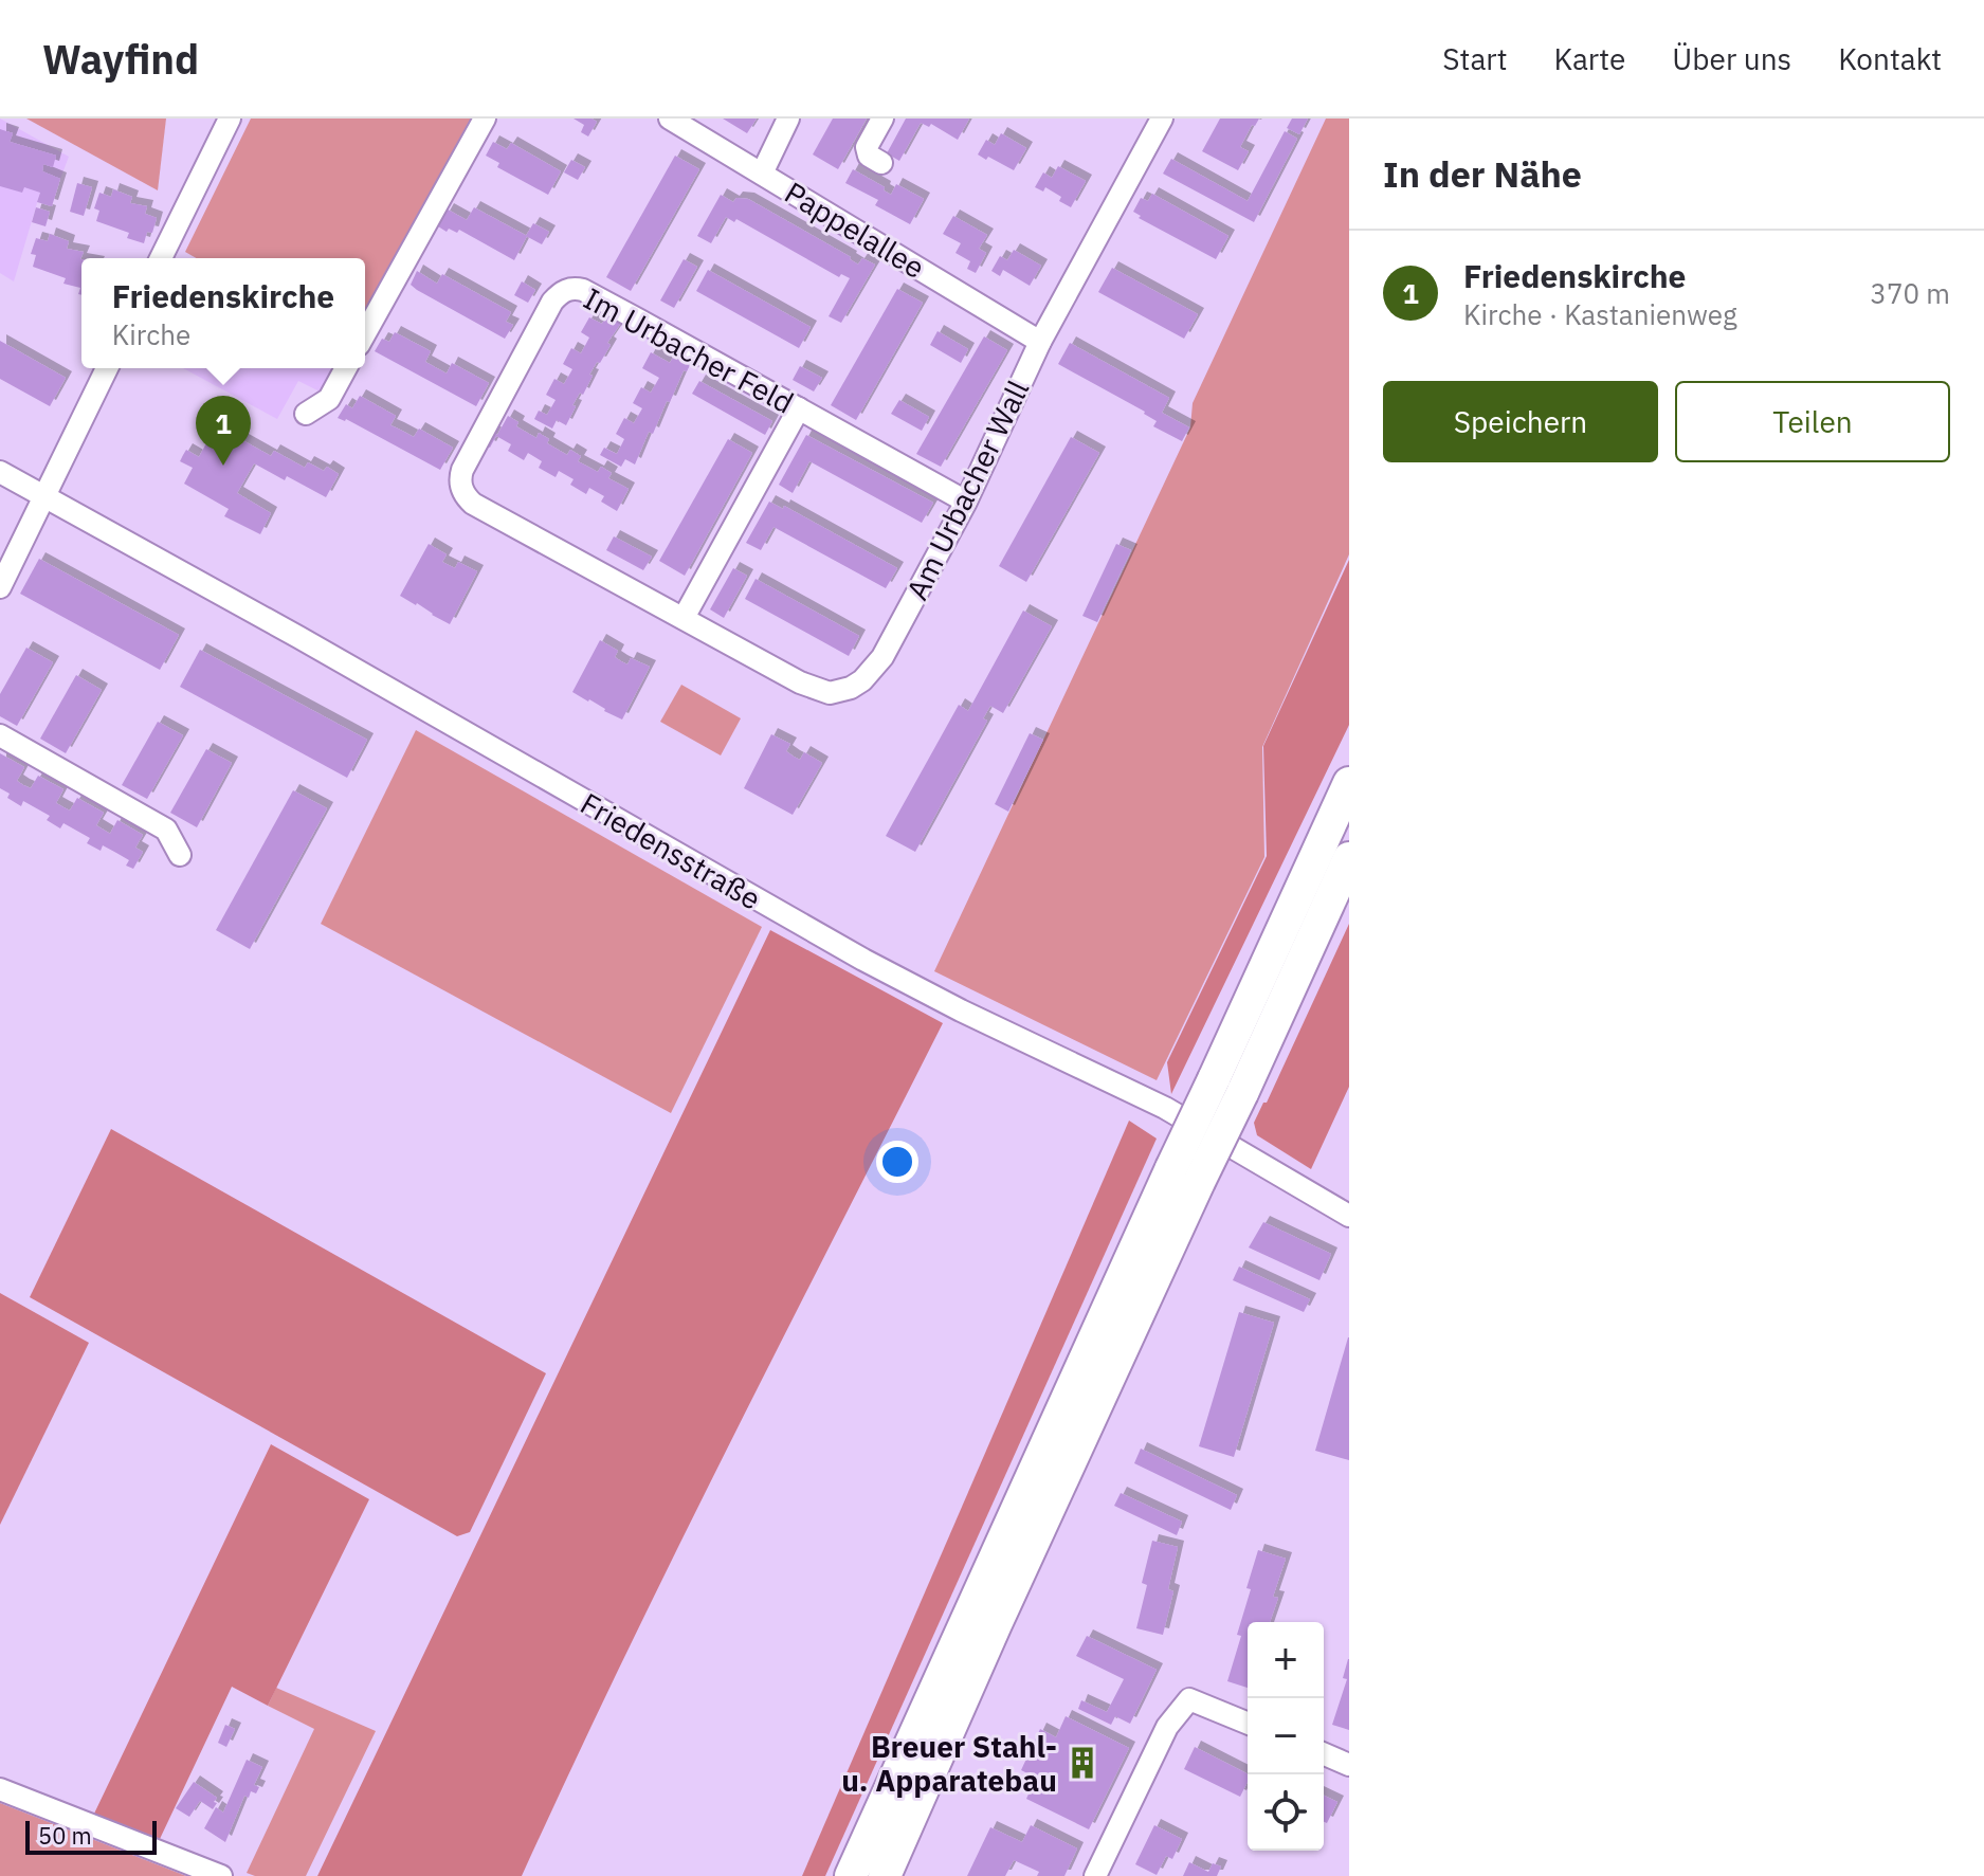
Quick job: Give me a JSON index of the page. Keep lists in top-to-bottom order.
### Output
{
  "streets": {
    "street": [
      "Pappelallee",
      "Im Urbacher Feld",
      "Am Urbacher Wall",
      "Friedensstraße"
    ]
  },
  "crossings": [
    ["Pappelallee", "Am Urbacher Wall"],
    ["Im Urbacher Feld", "Am Urbacher Wall"]
  ],
  "places": {
    "building": ["Breuer Stahl- u. Apparatebau"]
  },
  "scale_bar": "50 m",
  "page": {
    "header": "Wayfind",
    "nav": [
      "Start",
      "Karte",
      "Über uns",
      "Kontakt"
    ],
    "heading": "In der Nähe",
    "list": [
      {
        "mark": "1",
        "name": "Friedenskirche",
        "note": "Kirche · Kastanienweg",
        "value": "370 m"
      }
    ],
    "popup": ["Friedenskirche", "Kirche"],
    "buttons": ["Speichern", "Teilen"],
    "pins": "1",
    "map_buttons": ["+", "−"],
    "scale": "50 m"
  }
}
